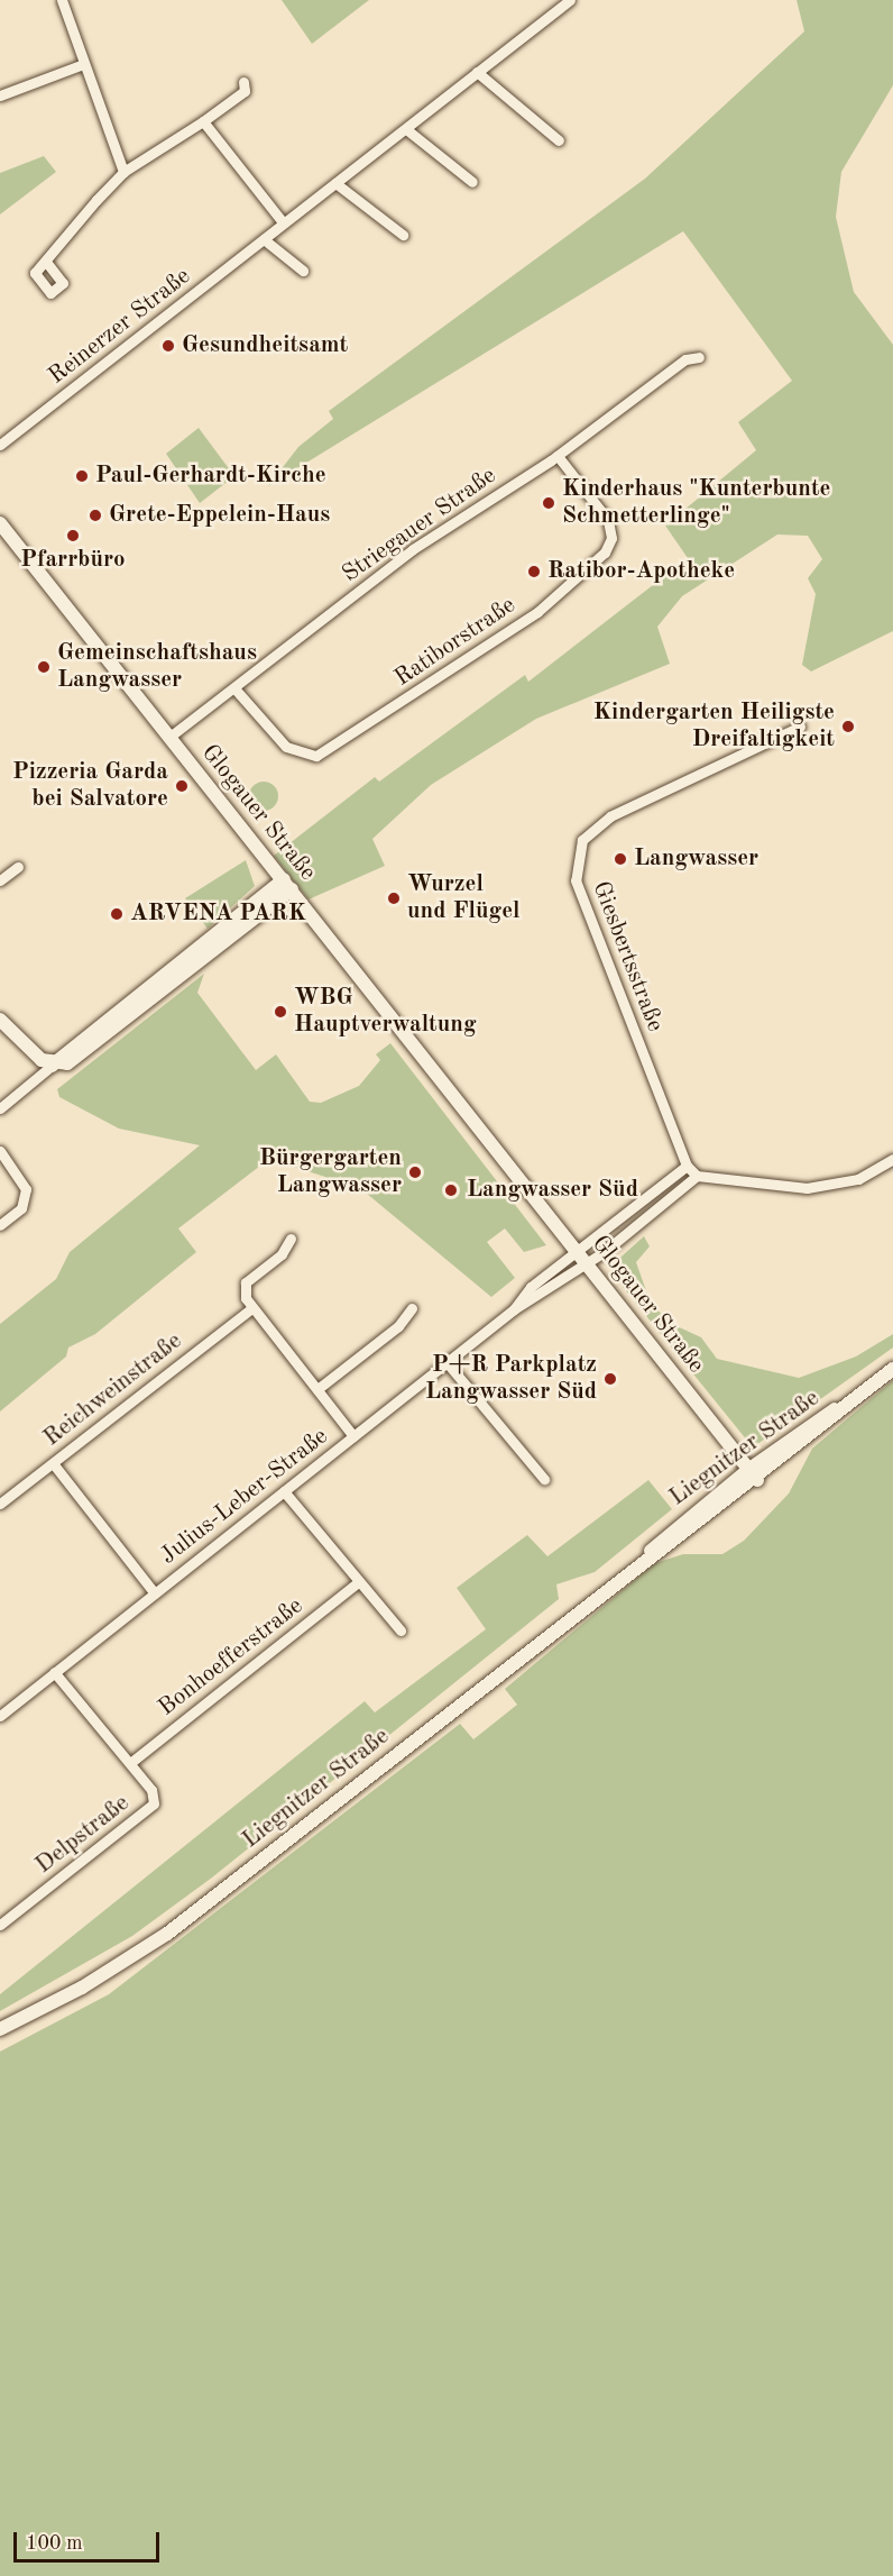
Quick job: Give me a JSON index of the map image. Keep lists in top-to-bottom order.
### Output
{
  "streets": {
    "street": [
      "Reinerzer Straße",
      "Striegauer Straße",
      "Ratiborstraße",
      "Glogauer Straße",
      "Giesbertsstraße",
      "Reichweinstraße",
      "Liegnitzer Straße",
      "Julius-Leber-Straße",
      "Bonhoefferstraße",
      "Delpstraße"
    ]
  },
  "crossings": [
    ["Striegauer Straße", "Ratiborstraße"],
    ["Striegauer Straße", "Glogauer Straße"],
    ["Glogauer Straße", "Liegnitzer Straße"],
    ["Glogauer Straße", "Julius-Leber-Straße"],
    ["Julius-Leber-Straße", "Delpstraße"],
    ["Bonhoefferstraße", "Delpstraße"]
  ],
  "places": [
    "Gesundheitsamt",
    "Paul-Gerhardt-Kirche",
    "Kinderhaus \"Kunterbunte Schmetterlinge\"",
    "Grete-Eppelein-Haus",
    "Pfarrbüro",
    "Ratibor-Apotheke",
    "Gemeinschaftshaus Langwasser",
    "Kindergarten Heiligste Dreifaltigkeit",
    "Pizzeria Garda bei Salvatore",
    "Langwasser",
    "Wurzel und Flügel",
    "ARVENA PARK",
    "WBG Hauptverwaltung",
    "Bürgergarten Langwasser",
    "Langwasser Süd",
    "P+R Parkplatz Langwasser Süd"
  ],
  "scale_bar": "100 m"
}
